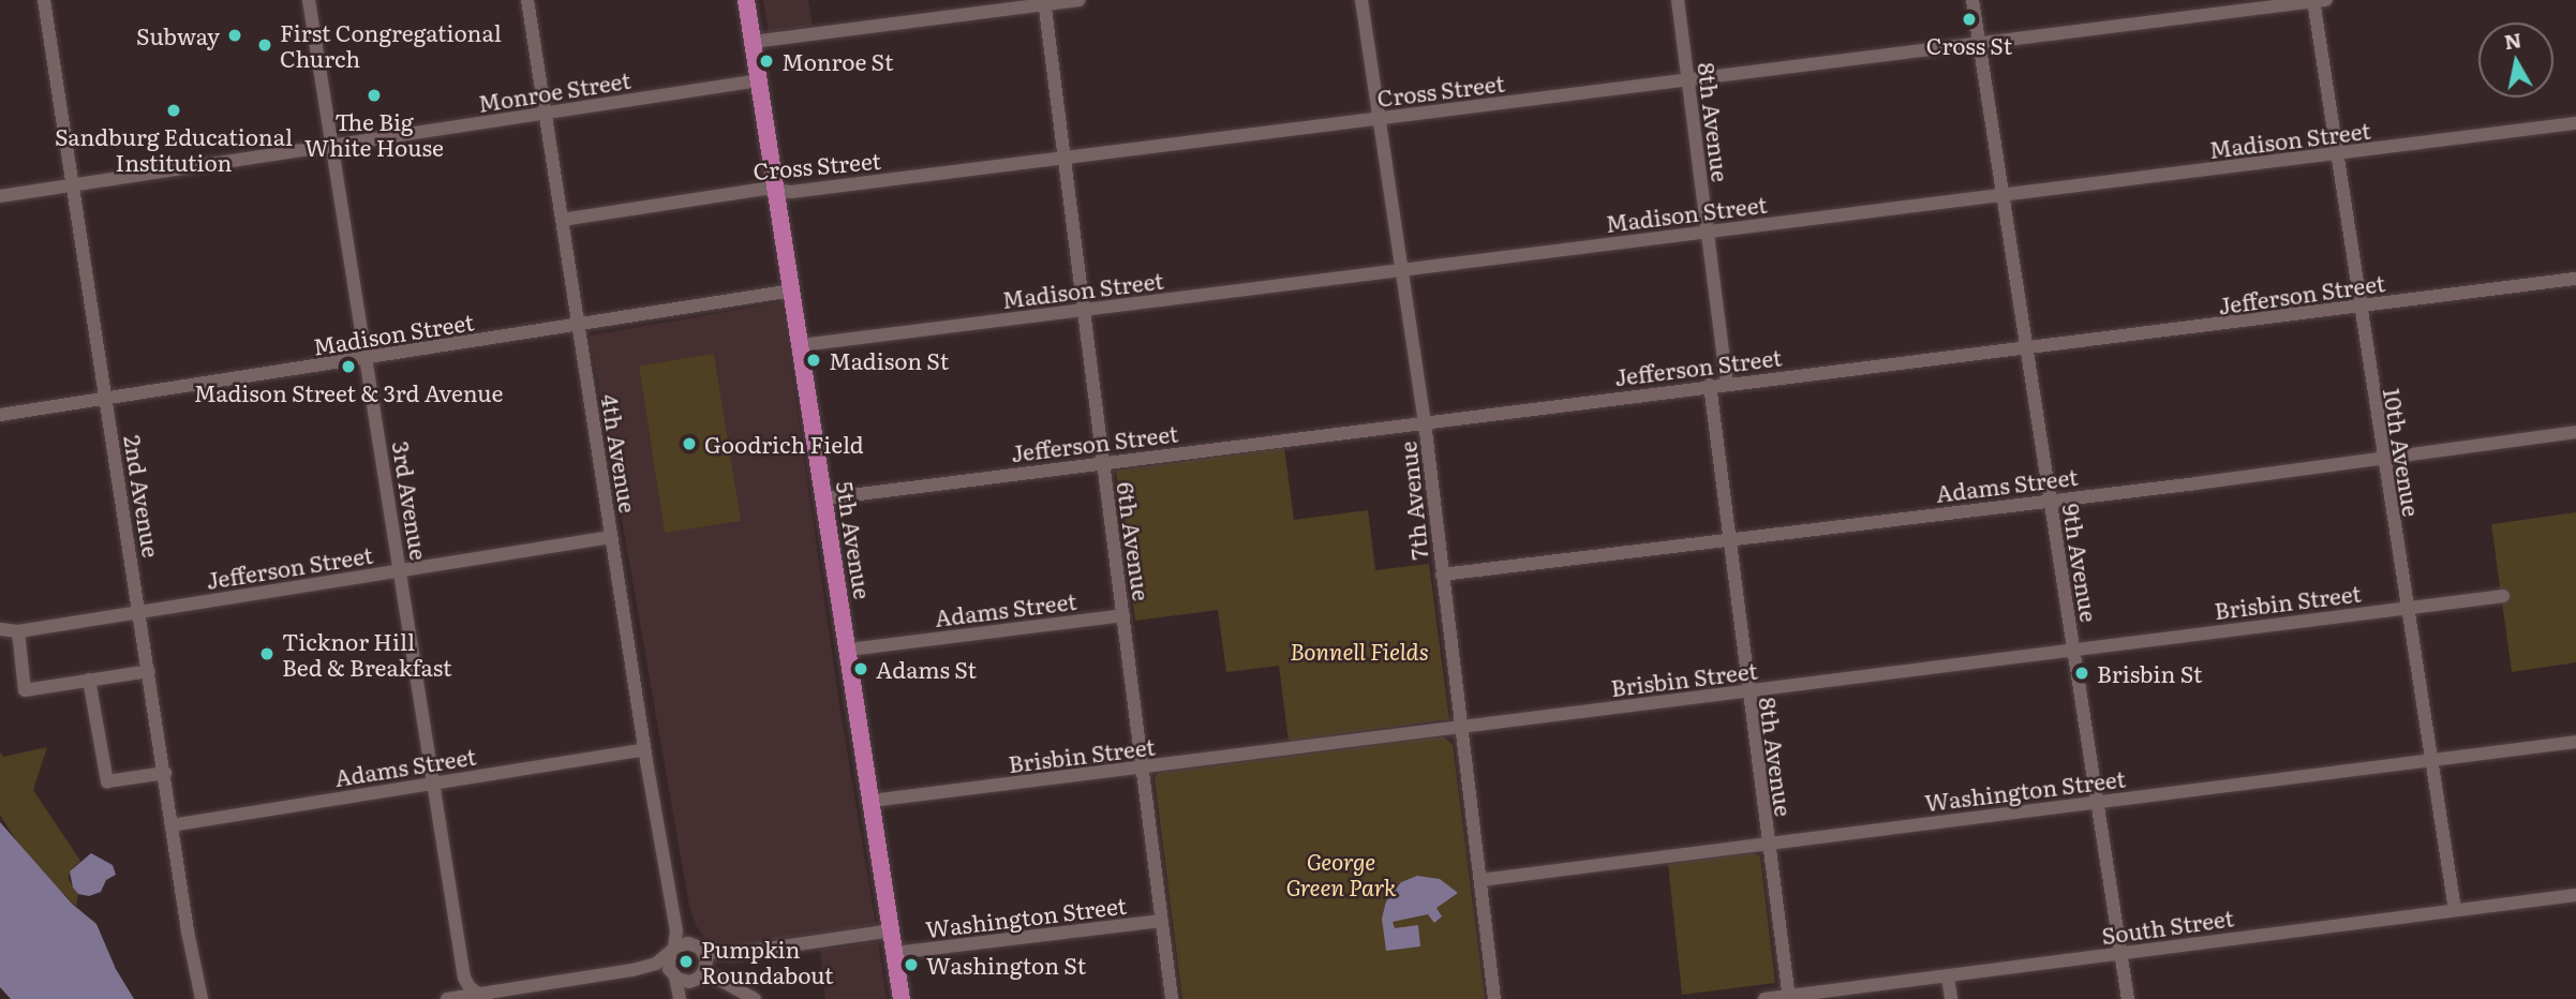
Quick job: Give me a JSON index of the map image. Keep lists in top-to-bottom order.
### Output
{
  "streets": {
    "main road": ["5th Avenue"],
    "street": [
      "Cross Street",
      "Monroe Street",
      "8th Avenue",
      "Madison Street",
      "Jefferson Street",
      "10th Avenue",
      "4th Avenue",
      "Adams Street",
      "2nd Avenue",
      "3rd Avenue",
      "7th Avenue",
      "6th Avenue",
      "9th Avenue",
      "Brisbin Street",
      "Washington Street",
      "South Street"
    ]
  },
  "crossings": [
    ["Cross Street", "8th Avenue"],
    ["Cross Street", "10th Avenue"],
    ["Cross Street", "4th Avenue"],
    ["Cross Street", "7th Avenue"],
    ["Cross Street", "5th Avenue"],
    ["Cross Street", "6th Avenue"],
    ["Cross Street", "9th Avenue"],
    ["Monroe Street", "4th Avenue"],
    ["Monroe Street", "2nd Avenue"],
    ["Monroe Street", "3rd Avenue"],
    ["Monroe Street", "5th Avenue"],
    ["8th Avenue", "Madison Street"],
    ["8th Avenue", "Jefferson Street"],
    ["8th Avenue", "Adams Street"],
    ["8th Avenue", "Brisbin Street"],
    ["8th Avenue", "Washington Street"],
    ["8th Avenue", "South Street"],
    ["Madison Street", "10th Avenue"],
    ["Madison Street", "4th Avenue"],
    ["Madison Street", "2nd Avenue"],
    ["Madison Street", "3rd Avenue"],
    ["Madison Street", "7th Avenue"],
    ["Madison Street", "5th Avenue"],
    ["Madison Street", "6th Avenue"],
    ["Madison Street", "9th Avenue"],
    ["Jefferson Street", "10th Avenue"],
    ["Jefferson Street", "4th Avenue"],
    ["Jefferson Street", "2nd Avenue"],
    ["Jefferson Street", "3rd Avenue"],
    ["Jefferson Street", "7th Avenue"],
    ["Jefferson Street", "5th Avenue"],
    ["Jefferson Street", "6th Avenue"],
    ["Jefferson Street", "9th Avenue"],
    ["10th Avenue", "Adams Street"],
    ["10th Avenue", "Brisbin Street"],
    ["10th Avenue", "Washington Street"],
    ["10th Avenue", "South Street"],
    ["4th Avenue", "Adams Street"],
    ["Adams Street", "2nd Avenue"],
    ["Adams Street", "3rd Avenue"],
    ["Adams Street", "7th Avenue"],
    ["Adams Street", "5th Avenue"],
    ["Adams Street", "6th Avenue"],
    ["Adams Street", "9th Avenue"],
    ["7th Avenue", "Brisbin Street"],
    ["7th Avenue", "Washington Street"],
    ["5th Avenue", "Brisbin Street"],
    ["5th Avenue", "Washington Street"],
    ["6th Avenue", "Brisbin Street"],
    ["6th Avenue", "Washington Street"],
    ["9th Avenue", "Brisbin Street"],
    ["9th Avenue", "Washington Street"],
    ["9th Avenue", "South Street"]
  ],
  "parks": ["Bonnell Fields", "George Green Park"],
  "places": [
    "Cross St",
    "Subway",
    "First Congregational Church",
    "Monroe St",
    "The Big White House",
    "Sandburg Educational Institution",
    "Madison St",
    "Madison Street & 3rd Avenue",
    "Goodrich Field",
    "Ticknor Hill Bed & Breakfast",
    "Adams St",
    "Brisbin St",
    "Pumpkin Roundabout",
    "Washington St"
  ],
  "north": "top"
}
